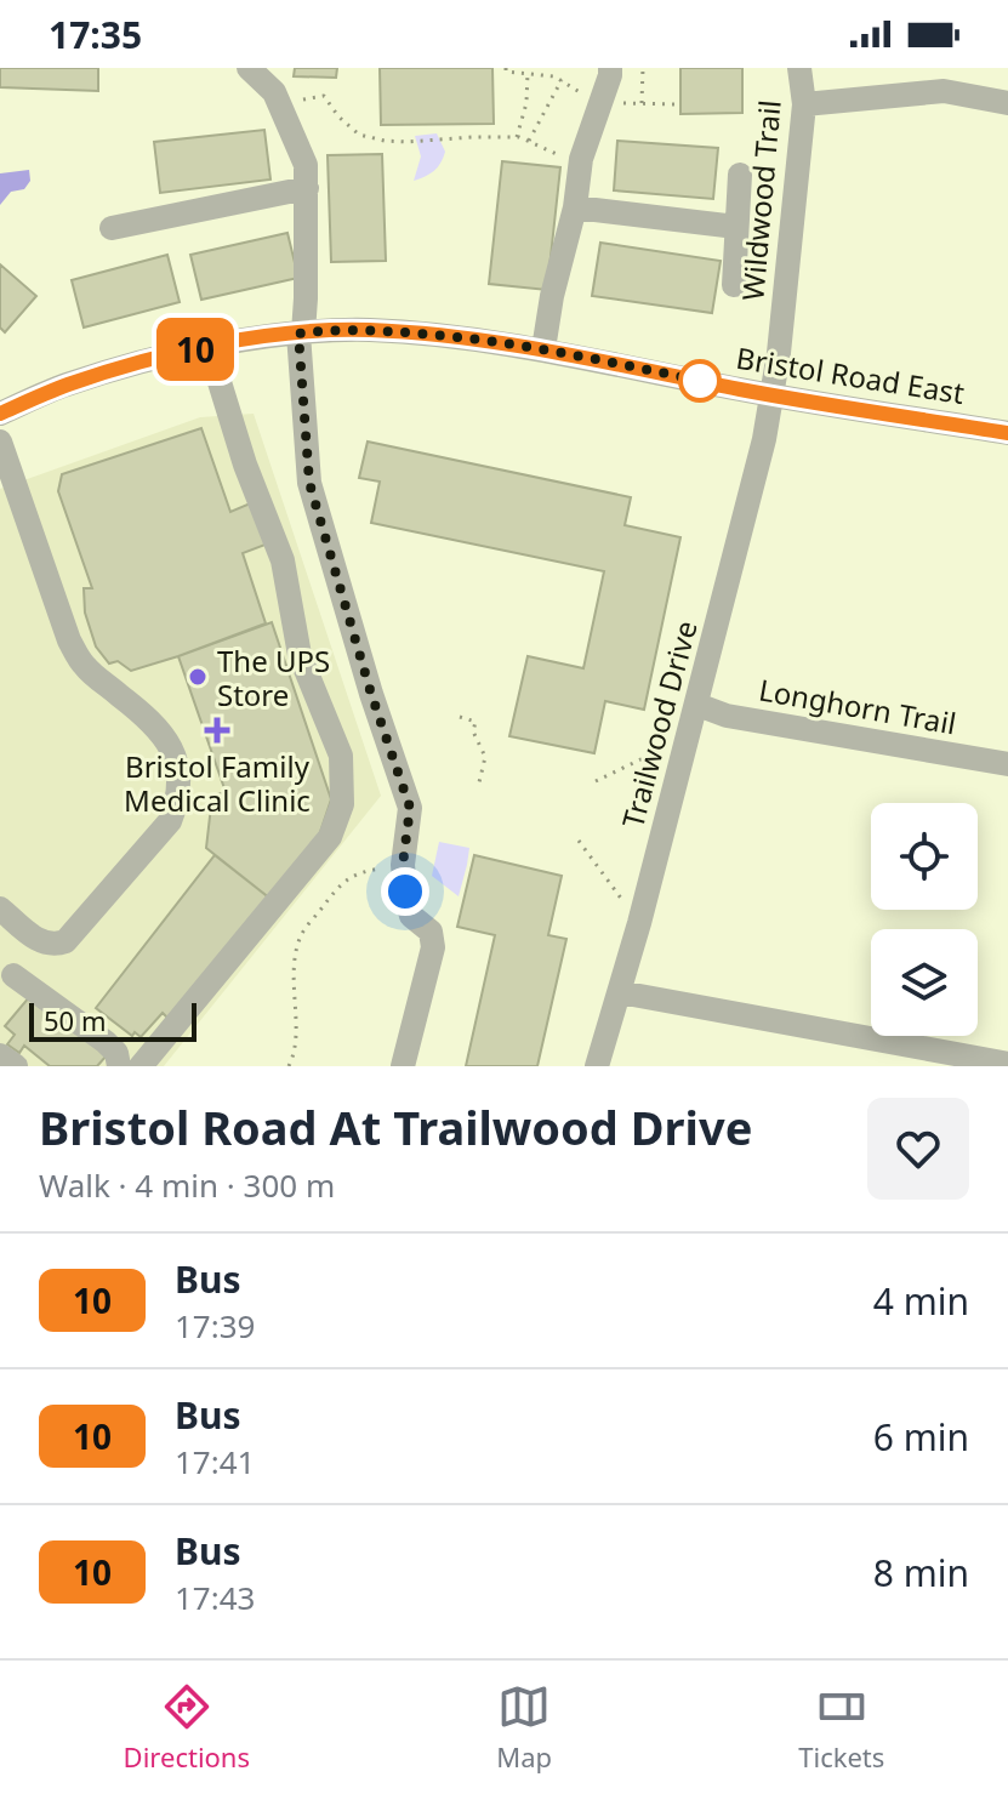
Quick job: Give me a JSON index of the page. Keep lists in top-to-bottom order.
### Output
{
  "streets": {
    "street": [
      "Wildwood Trail",
      "Bristol Road East",
      "Longhorn Trail",
      "Trailwood Drive"
    ]
  },
  "crossings": [
    ["Wildwood Trail", "Bristol Road East"],
    ["Wildwood Trail", "Trailwood Drive"],
    ["Bristol Road East", "Trailwood Drive"],
    ["Longhorn Trail", "Trailwood Drive"]
  ],
  "places": {
    "other": ["The UPS Store"],
    "health": ["Bristol Family Medical Clinic"]
  },
  "lines": ["bus line 10"],
  "scale_bar": "50 m",
  "page": {
    "status": "17:35",
    "on_map": "10",
    "scale": "50 m",
    "heading": ["Bristol Road At Trailwood Drive", "Walk · 4 min · 300 m"],
    "list": [
      {
        "mark": "10",
        "name": "Bus",
        "note": "17:39",
        "value": "4 min"
      },
      {
        "mark": "10",
        "name": "Bus",
        "note": "17:41",
        "value": "6 min"
      },
      {
        "mark": "10",
        "name": "Bus",
        "note": "17:43",
        "value": "8 min"
      }
    ],
    "tabs": ["Directions", "Map", "Tickets"]
  }
}
